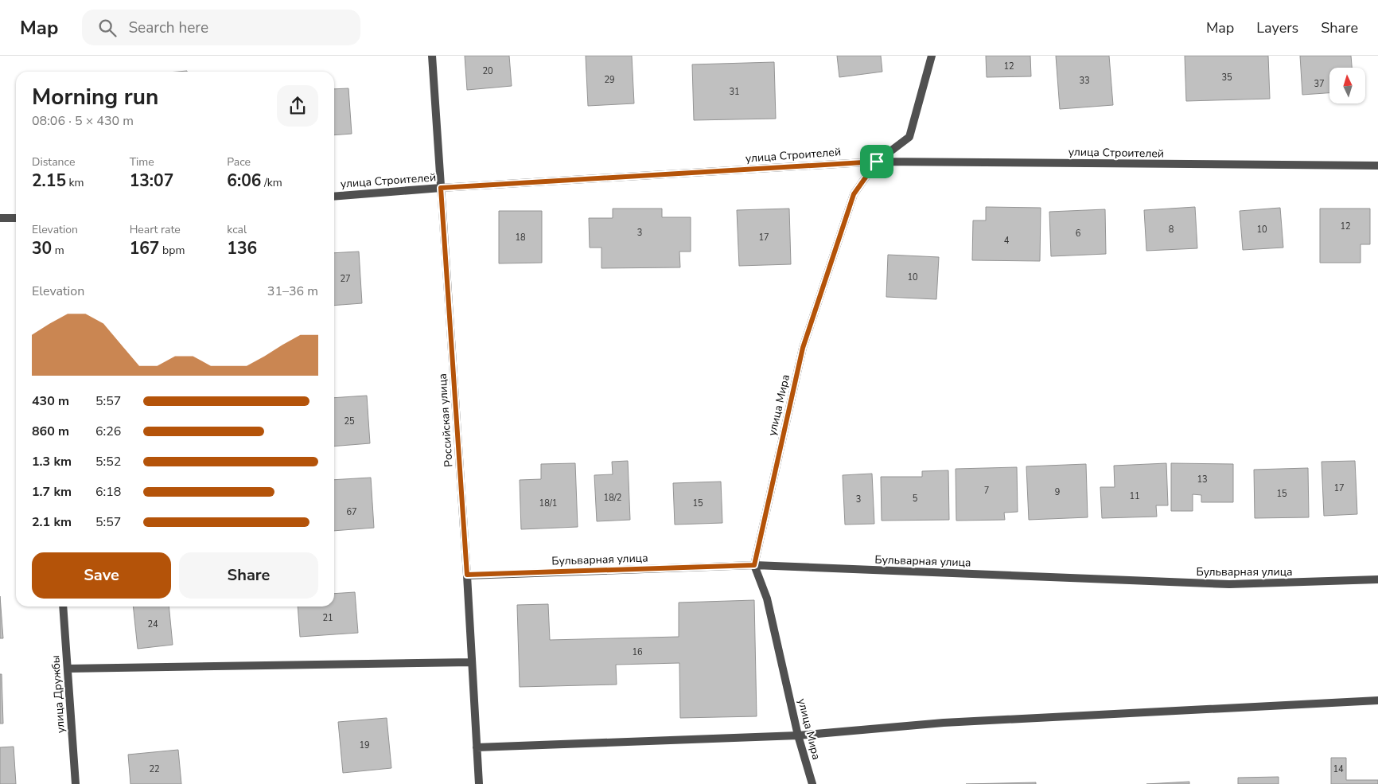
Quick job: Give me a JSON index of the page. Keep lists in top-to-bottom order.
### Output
{
  "streets": {
    "street": [
      "улица Строителей",
      "улица Мира",
      "Российская улица",
      "Бульварная улица",
      "улица Дружбы"
    ]
  },
  "crossings": [
    ["улица Строителей", "улица Мира"],
    ["улица Строителей", "Российская улица"],
    ["улица Мира", "Бульварная улица"],
    ["Российская улица", "Бульварная улица"]
  ],
  "house_numbers": [
    "12",
    "20",
    "35",
    "29",
    "33",
    "37",
    "31",
    "12",
    "8",
    "10",
    "3",
    "6",
    "18",
    "17",
    "4",
    "10",
    "27",
    "25",
    "13",
    "17",
    "7",
    "9",
    "15",
    "11",
    "18/2",
    "5",
    "3",
    "18/1",
    "15",
    "67",
    "21",
    "24",
    "16",
    "19",
    "22",
    "14"
  ],
  "north": "top",
  "page": {
    "header": "Map",
    "search": "Search here",
    "nav": ["Map", "Layers", "Share"],
    "heading": ["Morning run", "08:06 · 5 × 430 m"],
    "stats": [
      ["Distance", "2.15 km"],
      ["Time", "13:07"],
      ["Pace", "6:06 /km"],
      ["Elevation", "30 m"],
      ["Heart rate", "167 bpm"],
      ["kcal", "136"]
    ],
    "chart": ["Elevation", "31–36 m"],
    "list": [
      {
        "name": "430 m",
        "note": "5:57"
      },
      {
        "name": "860 m",
        "note": "6:26"
      },
      {
        "name": "1.3 km",
        "note": "5:52"
      },
      {
        "name": "1.7 km",
        "note": "6:18"
      },
      {
        "name": "2.1 km",
        "note": "5:57"
      }
    ],
    "buttons": ["Save", "Share"]
  }
}
